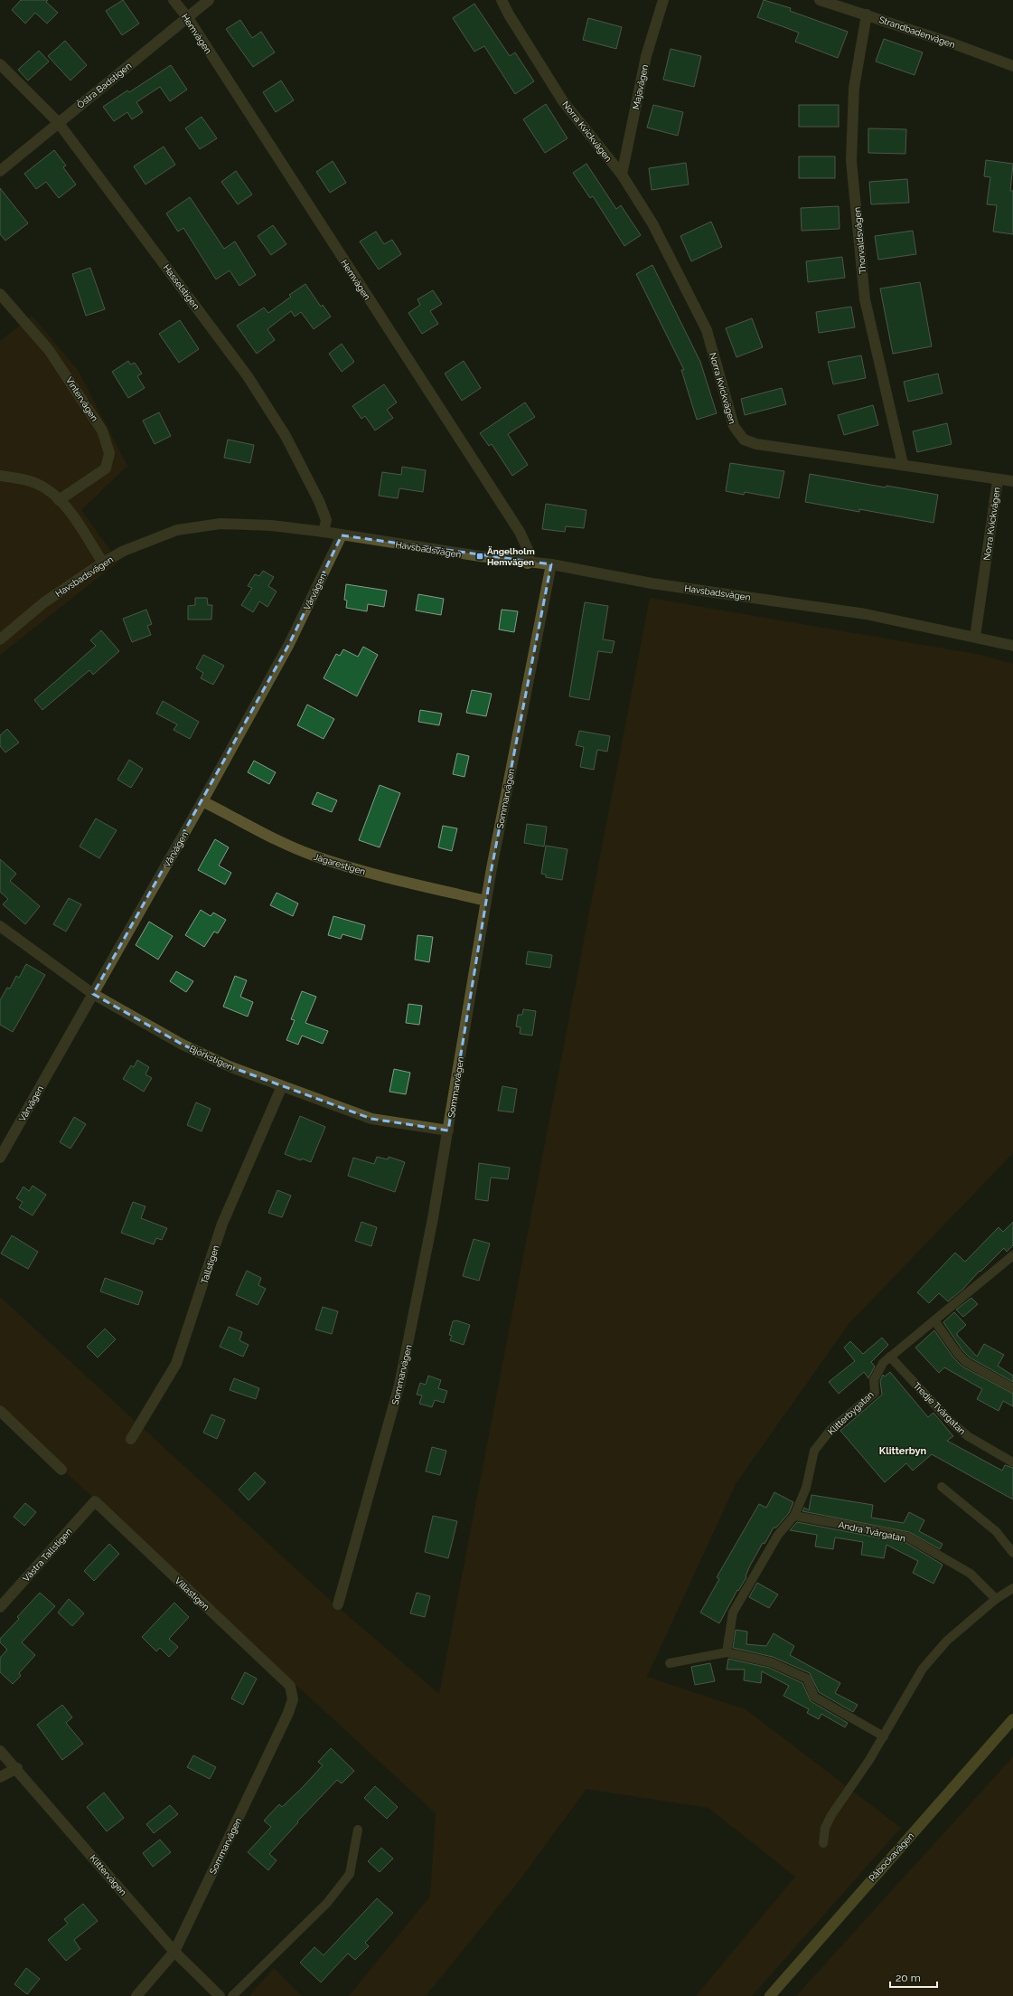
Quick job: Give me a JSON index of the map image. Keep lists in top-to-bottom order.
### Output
{
  "streets": {
    "street": [
      "Strandbadenvägen",
      "Hemvägen",
      "Östra Badstigen",
      "Majavägen",
      "Norra Kvickvägen",
      "Thorvaldsvägen",
      "Hasselstigen",
      "Vintervägen",
      "Havsbadsvägen",
      "Vårvägen",
      "Sommarvägen",
      "Jägarestigen",
      "Björkstigen",
      "Tallstigen",
      "Västra Tallstigen",
      "Villastigen",
      "Råbockavägen",
      "Klittervägen"
    ],
    "lane": ["Tredje Tvärgatan", "Klitterbygatan", "Andra Tvärgatan"]
  },
  "crossings": [
    ["Strandbadenvägen", "Thorvaldsvägen"],
    ["Hemvägen", "Östra Badstigen"],
    ["Hemvägen", "Havsbadsvägen"],
    ["Östra Badstigen", "Hasselstigen"],
    ["Majavägen", "Norra Kvickvägen"],
    ["Norra Kvickvägen", "Thorvaldsvägen"],
    ["Norra Kvickvägen", "Havsbadsvägen"],
    ["Hasselstigen", "Havsbadsvägen"],
    ["Havsbadsvägen", "Vårvägen"],
    ["Havsbadsvägen", "Sommarvägen"],
    ["Vårvägen", "Jägarestigen"],
    ["Vårvägen", "Björkstigen"],
    ["Sommarvägen", "Jägarestigen"],
    ["Sommarvägen", "Björkstigen"],
    ["Sommarvägen", "Villastigen"],
    ["Sommarvägen", "Klittervägen"],
    ["Björkstigen", "Tallstigen"],
    ["Tredje Tvärgatan", "Klitterbygatan"],
    ["Klitterbygatan", "Andra Tvärgatan"],
    ["Västra Tallstigen", "Villastigen"]
  ],
  "districts": ["Klitterbyn"],
  "places": {
    "transit": ["Ängelholm Hemvägen"]
  },
  "scale_bar": "20 m"
}
